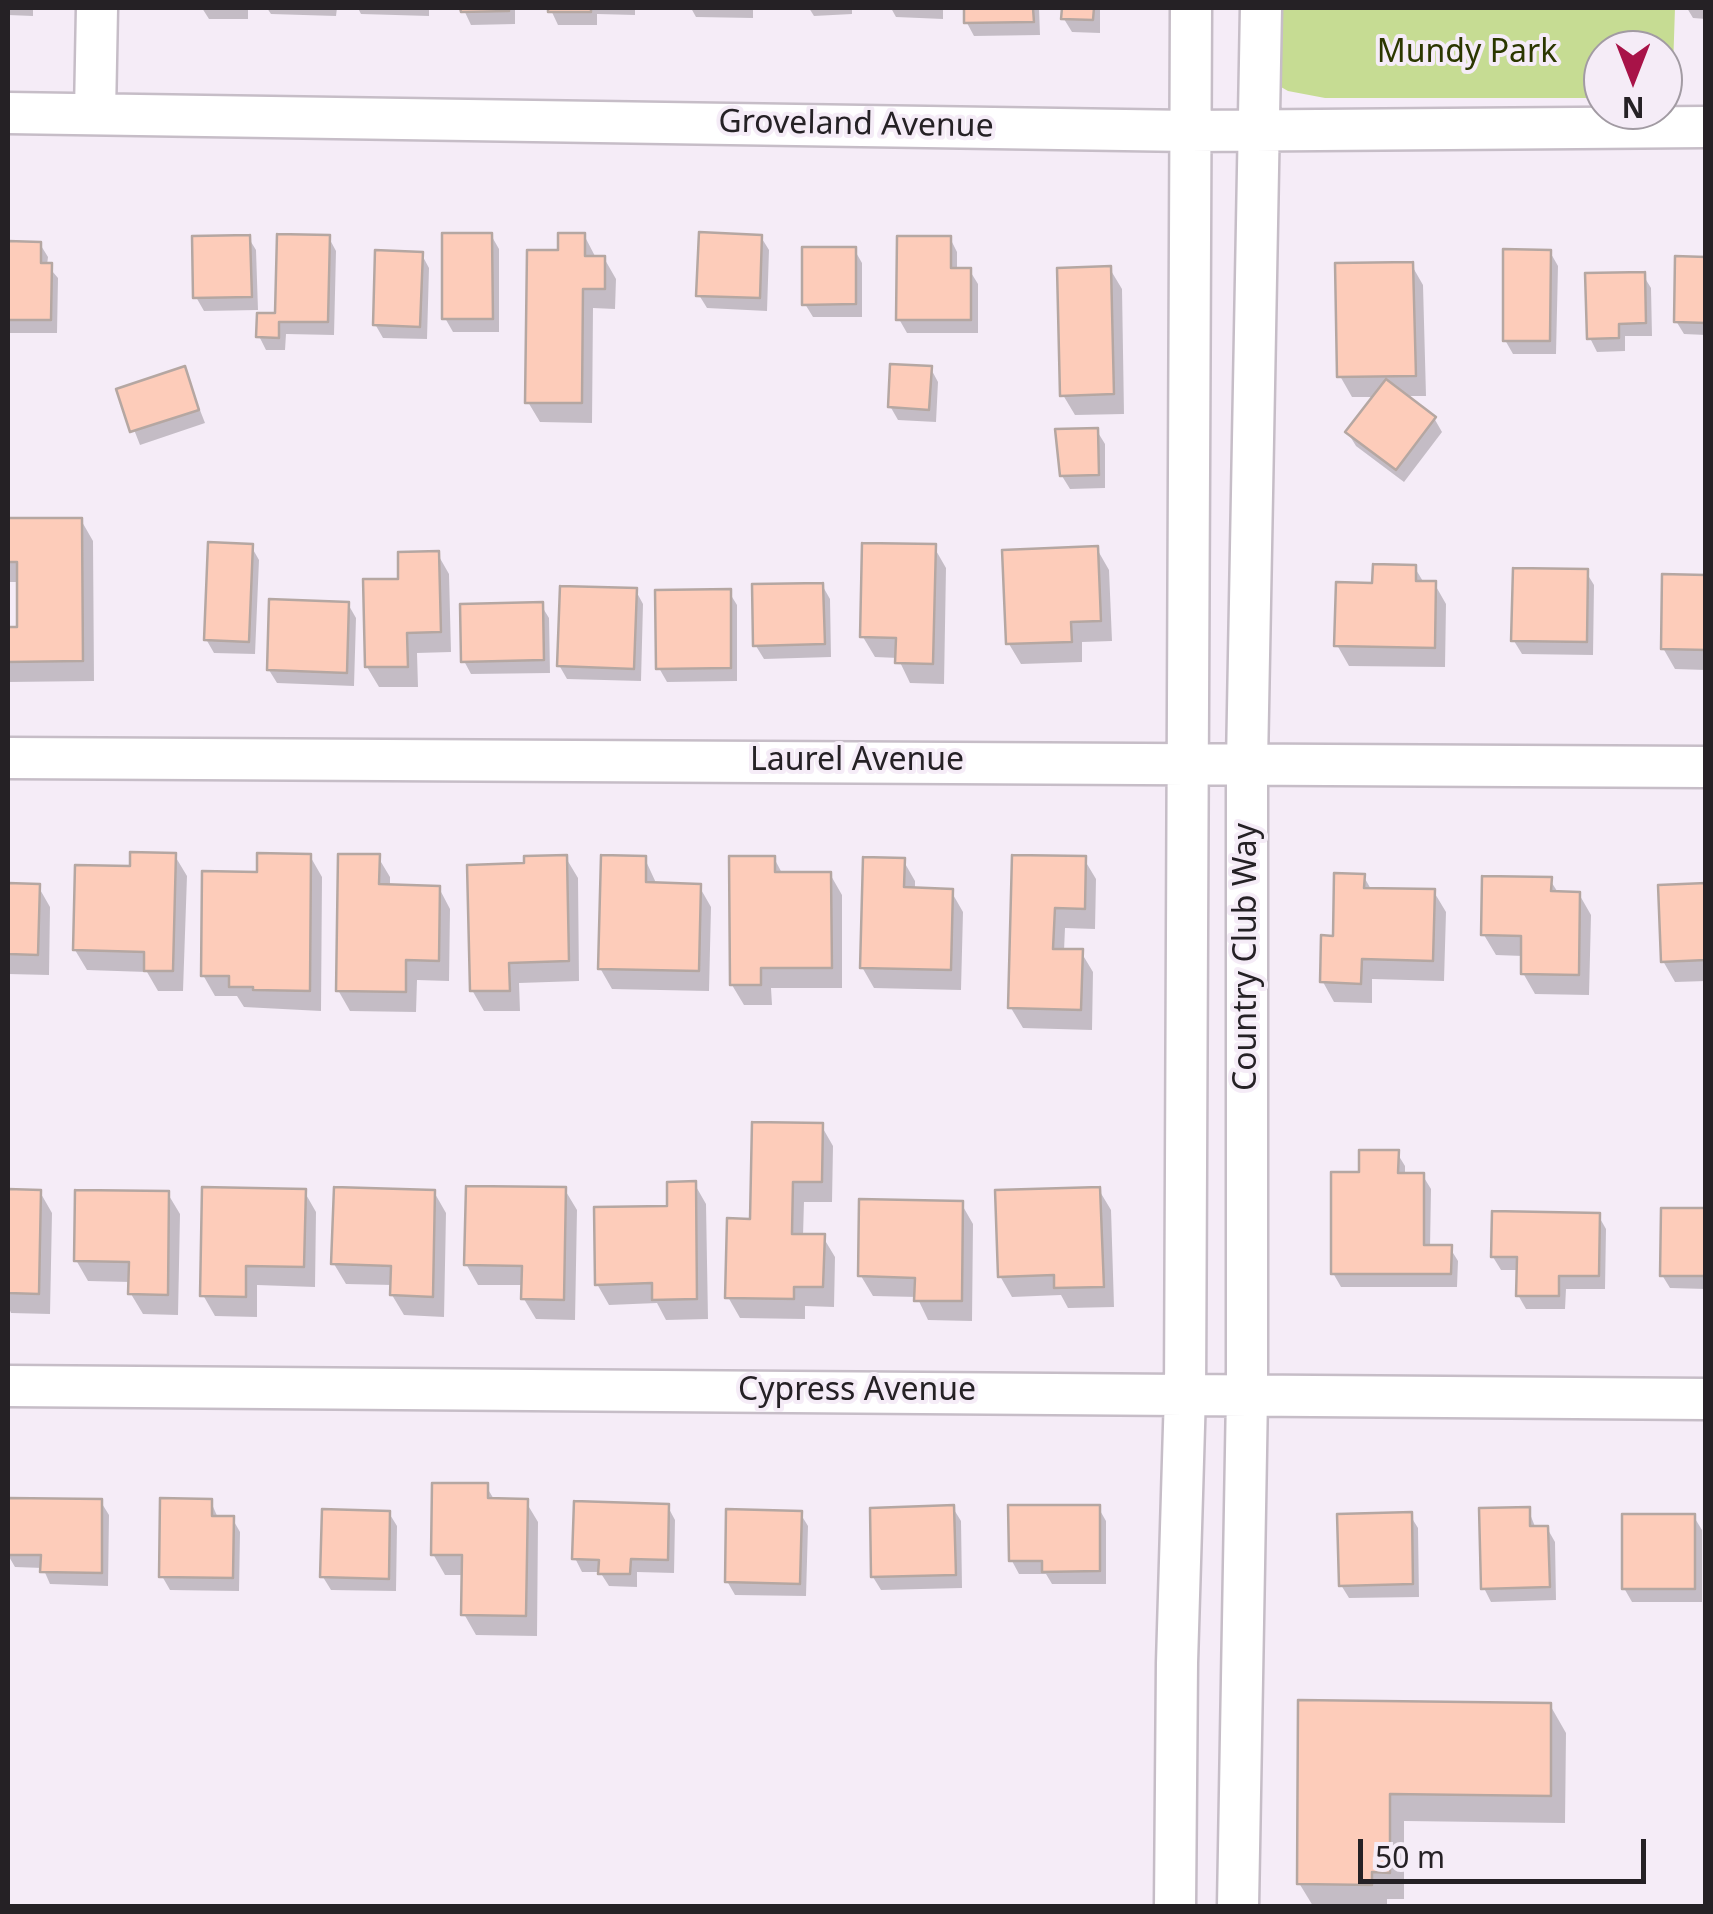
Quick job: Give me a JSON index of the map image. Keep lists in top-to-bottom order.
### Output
{
  "streets": {
    "street": [
      "Groveland Avenue",
      "Laurel Avenue",
      "Country Club Way",
      "Cypress Avenue"
    ]
  },
  "crossings": [
    ["Groveland Avenue", "Country Club Way"],
    ["Laurel Avenue", "Country Club Way"],
    ["Country Club Way", "Cypress Avenue"]
  ],
  "parks": ["Mundy Park"],
  "scale_bar": "50 m",
  "north": "bottom"
}
